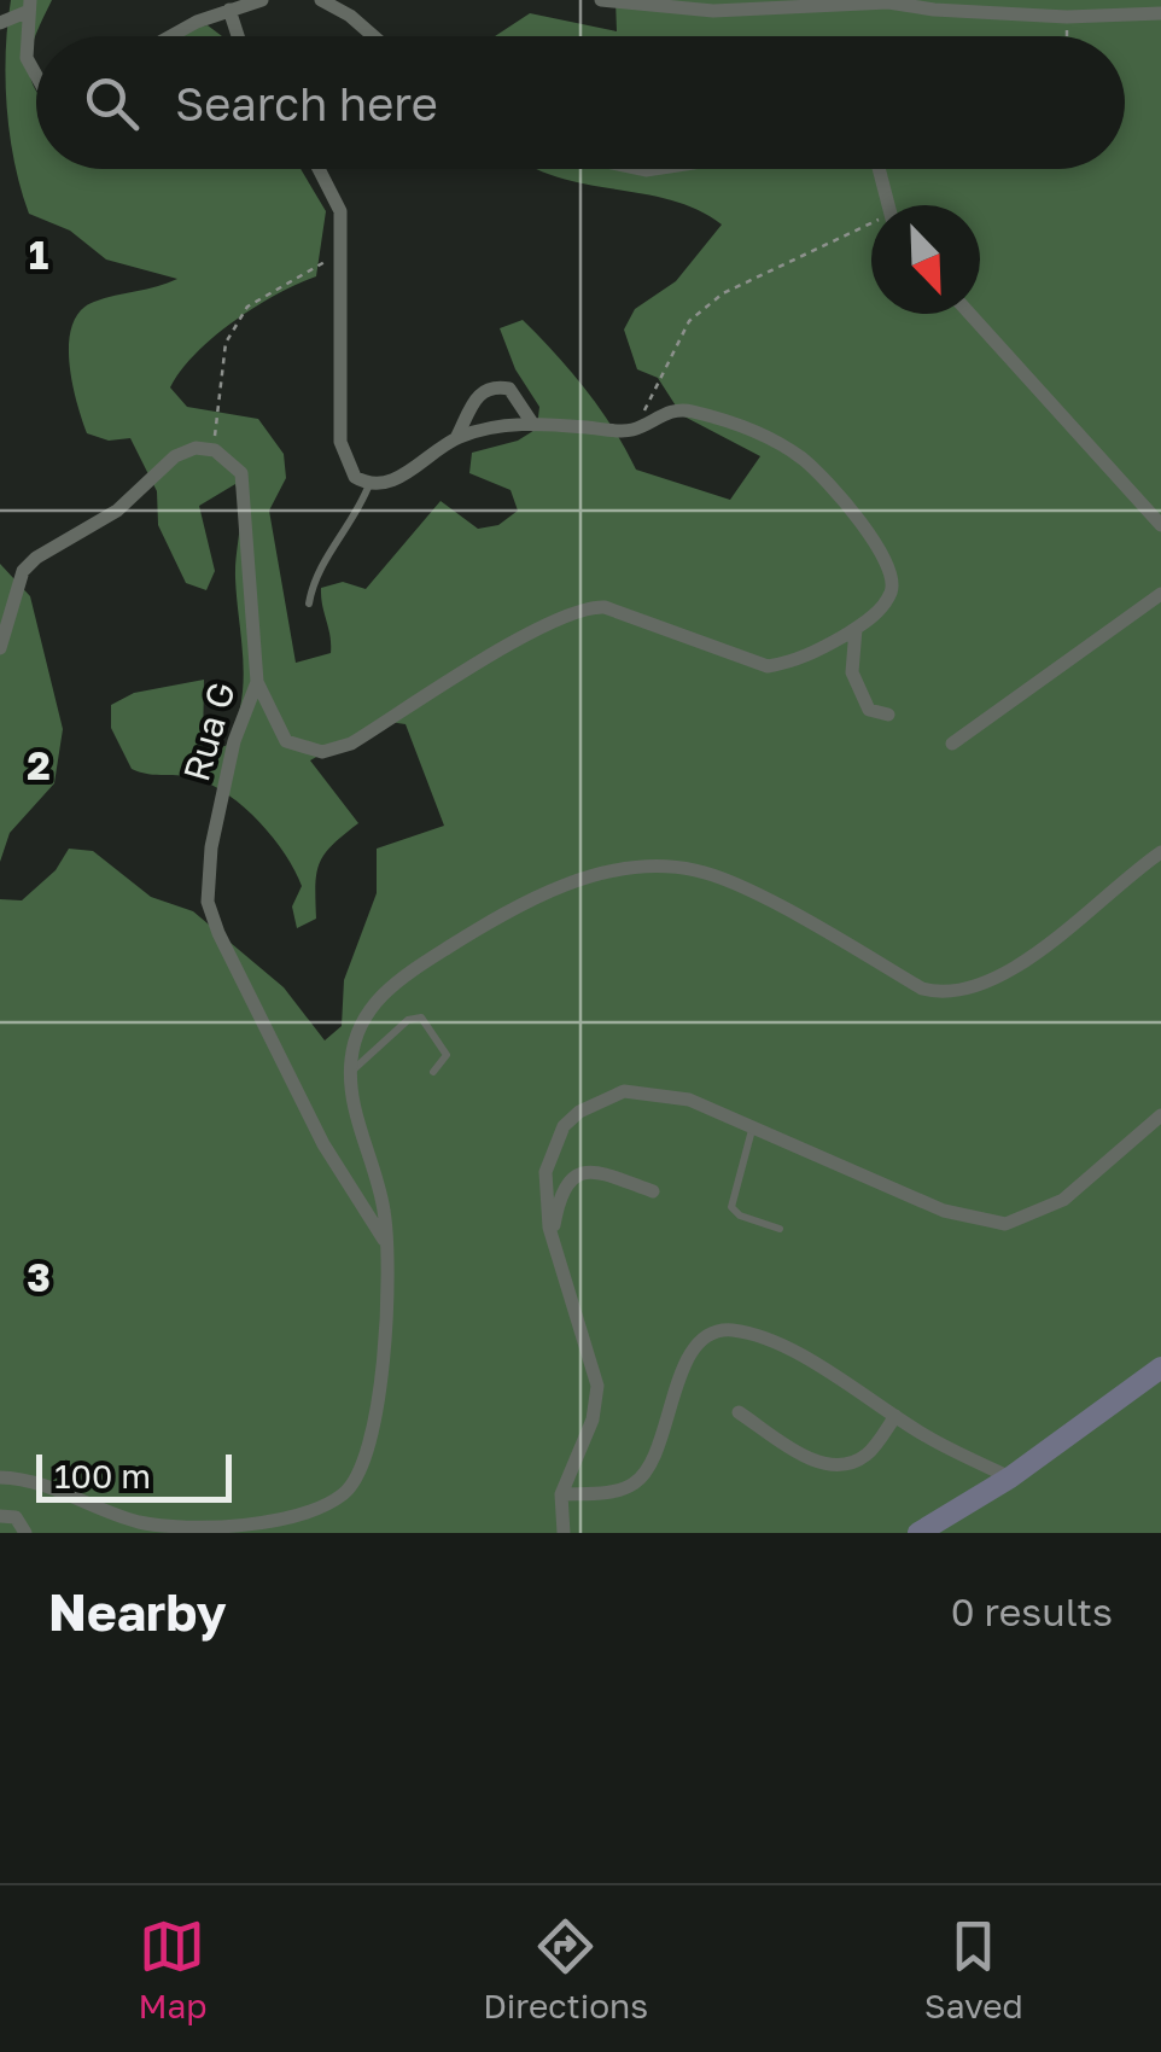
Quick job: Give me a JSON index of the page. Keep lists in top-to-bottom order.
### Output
{
  "streets": {
    "street": ["Rua G"]
  },
  "scale_bar": "100 m",
  "north": "bottom right",
  "page": {
    "search": "Search here",
    "scale": "100 m",
    "heading": ["Nearby", "0 results"],
    "nav": ["Map", "Directions", "Saved"]
  },
  "grid": {
    "rows": ["1", "2", "3"]
  }
}
